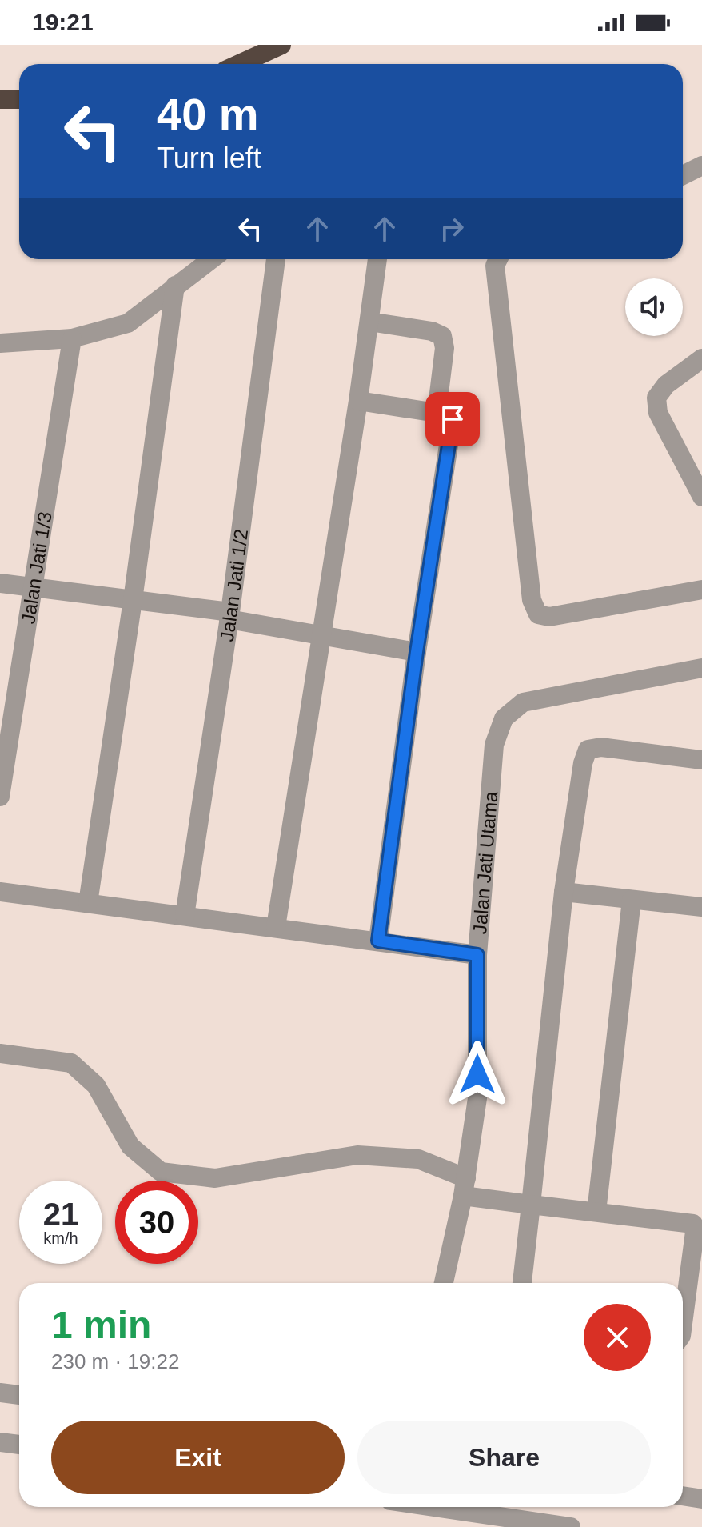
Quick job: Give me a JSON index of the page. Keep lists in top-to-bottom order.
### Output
{
  "streets": {
    "street": ["Jalan Jati 1/3", "Jalan Jati 1/2", "Jalan Jati Utama"]
  },
  "page": {
    "status": "19:21",
    "turn": ["40 m", "Turn left"],
    "speed": "21 km/h",
    "limit": "30",
    "heading": ["1 min", "230 m · 19:22"],
    "buttons": ["Exit", "Share"]
  }
}
